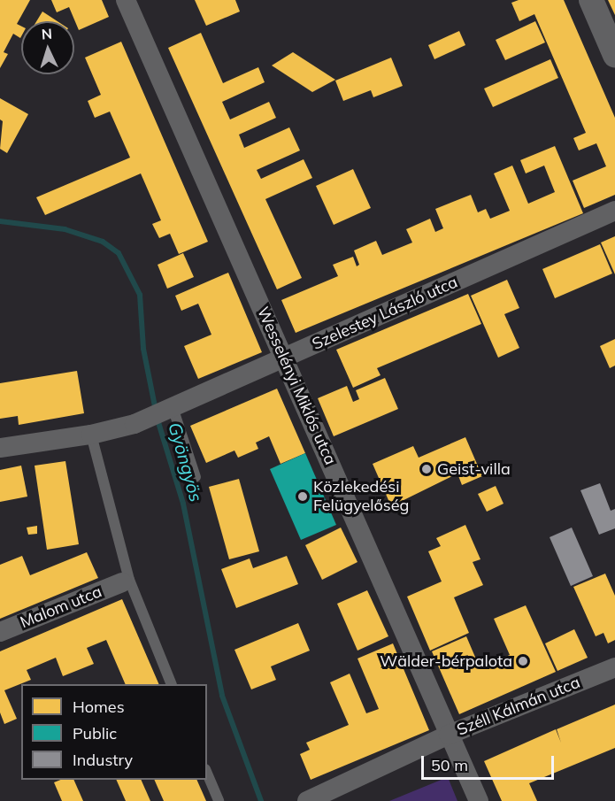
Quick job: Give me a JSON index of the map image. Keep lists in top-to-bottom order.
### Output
{
  "streets": {
    "street": [
      "Szelestey László utca",
      "Wesselényi Miklós utca",
      "Malom utca",
      "Széll Kálmán utca"
    ]
  },
  "crossings": [
    ["Szelestey László utca", "Wesselényi Miklós utca"],
    ["Wesselényi Miklós utca", "Széll Kálmán utca"]
  ],
  "water": ["Gyöngyös"],
  "places": ["Geist-villa", "Közlekedési Felügyelőség", "Wälder-bérpalota"],
  "legend": ["Homes", "Public", "Industry"],
  "scale_bar": "50 m",
  "north": "top"
}
